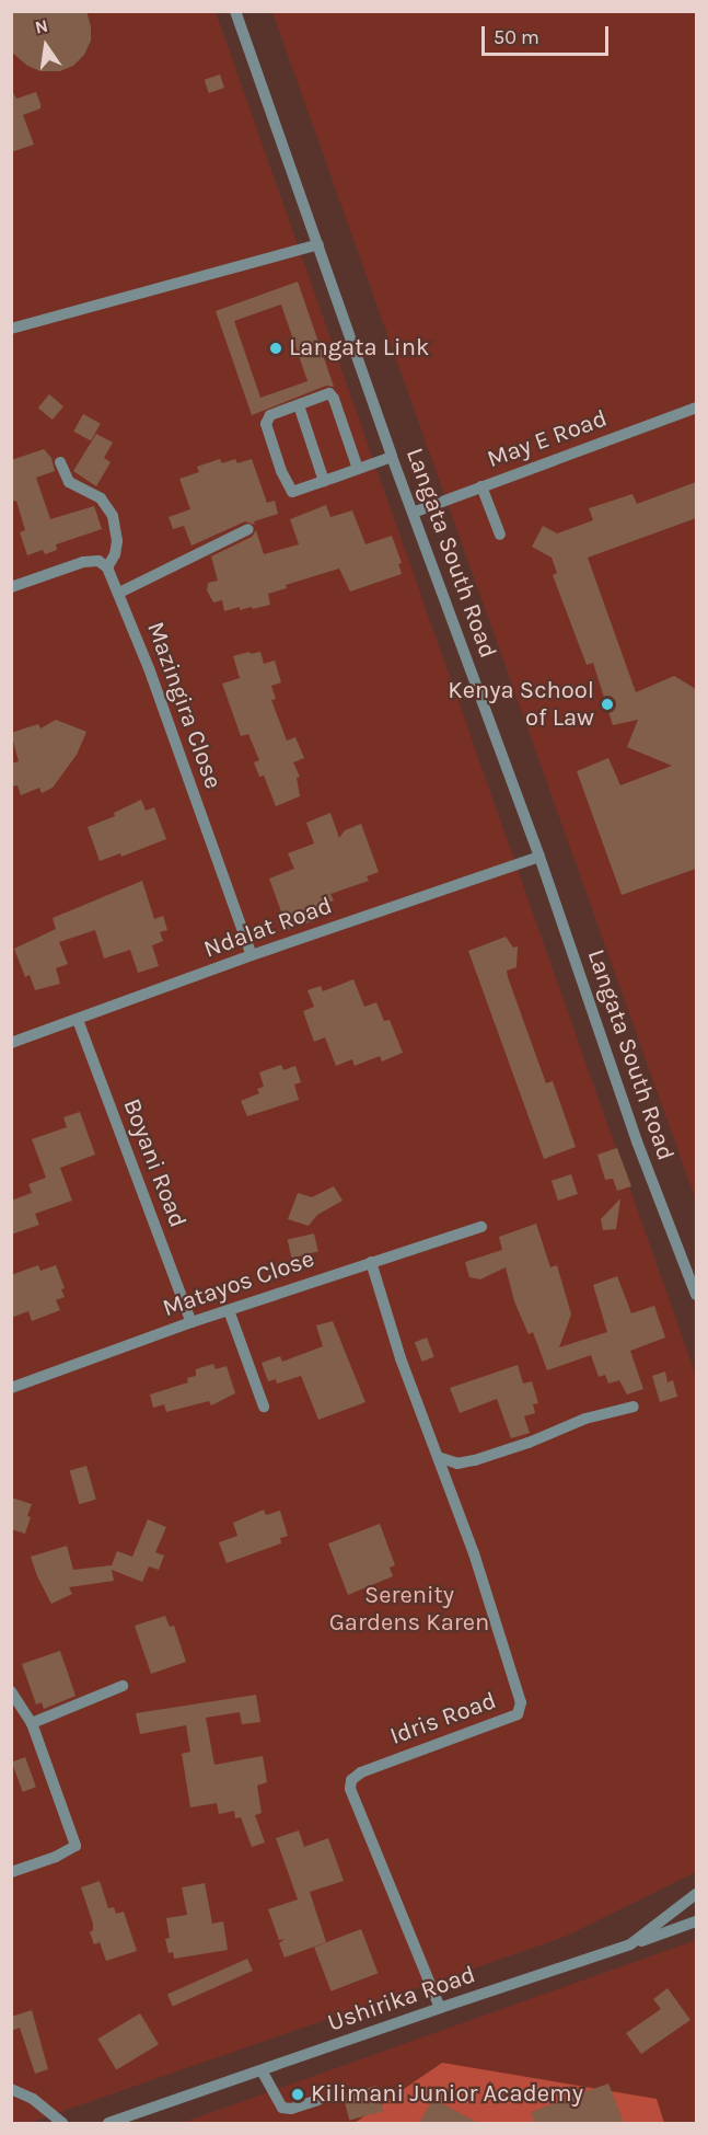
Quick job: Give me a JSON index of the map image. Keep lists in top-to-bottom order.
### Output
{
  "streets": {
    "street": [
      "May E Road",
      "Langata South Road",
      "Mazingira Close",
      "Ndalat Road",
      "Boyani Road",
      "Matayos Close",
      "Idris Road",
      "Ushirika Road"
    ]
  },
  "crossings": [
    ["May E Road", "Langata South Road"],
    ["Langata South Road", "Ndalat Road"],
    ["Mazingira Close", "Ndalat Road"],
    ["Ndalat Road", "Boyani Road"],
    ["Boyani Road", "Matayos Close"],
    ["Matayos Close", "Idris Road"],
    ["Idris Road", "Ushirika Road"]
  ],
  "parks": ["Serenity Gardens Karen"],
  "places": ["Langata Link", "Kenya School of Law", "Kilimani Junior Academy"],
  "scale_bar": "50 m",
  "north": "top"
}
